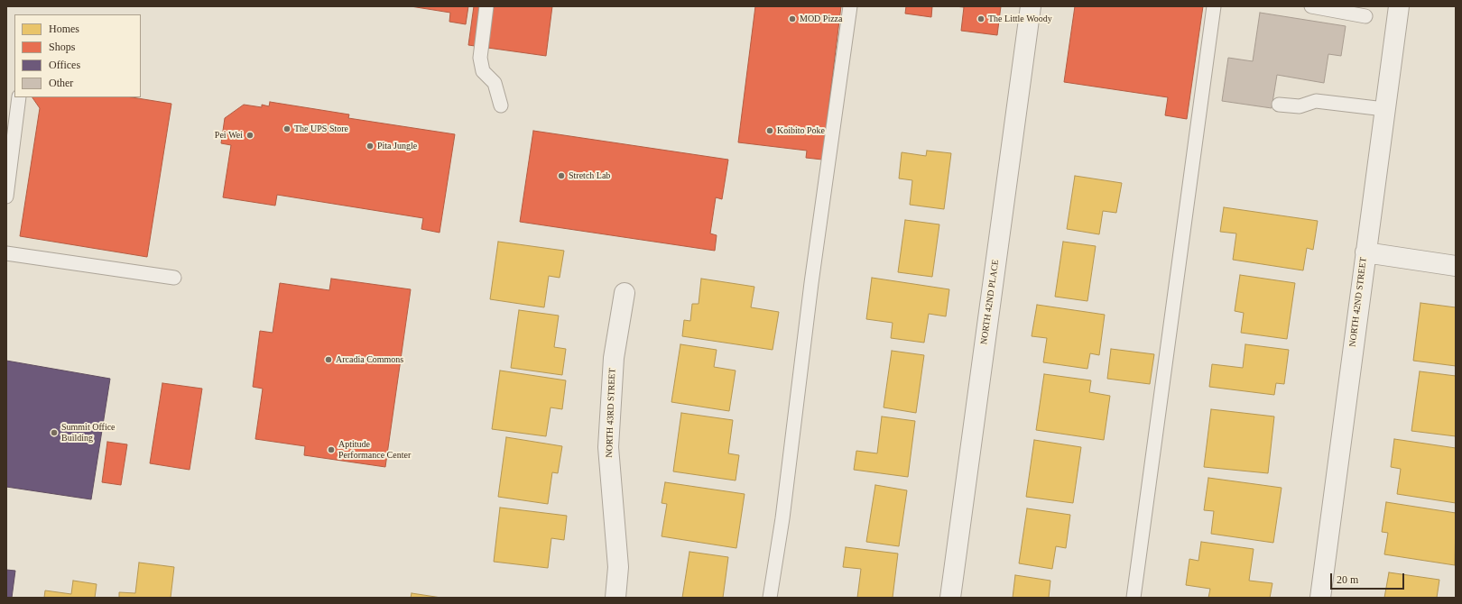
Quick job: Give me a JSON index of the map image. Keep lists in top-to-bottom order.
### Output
{
  "streets": {
    "street": ["NORTH 42ND PLACE", "NORTH 42ND STREET", "NORTH 43RD STREET"]
  },
  "places": [
    "MOD Pizza",
    "The Little Woody",
    "The UPS Store",
    "Koibito Poke",
    "Pei Wei",
    "Pita Jungle",
    "Stretch Lab",
    "Arcadia Commons",
    "Summit Office Building",
    "Aptitude Performance Center"
  ],
  "legend": [
    "Homes",
    "Shops",
    "Offices",
    "Other"
  ],
  "scale_bar": "20 m"
}
